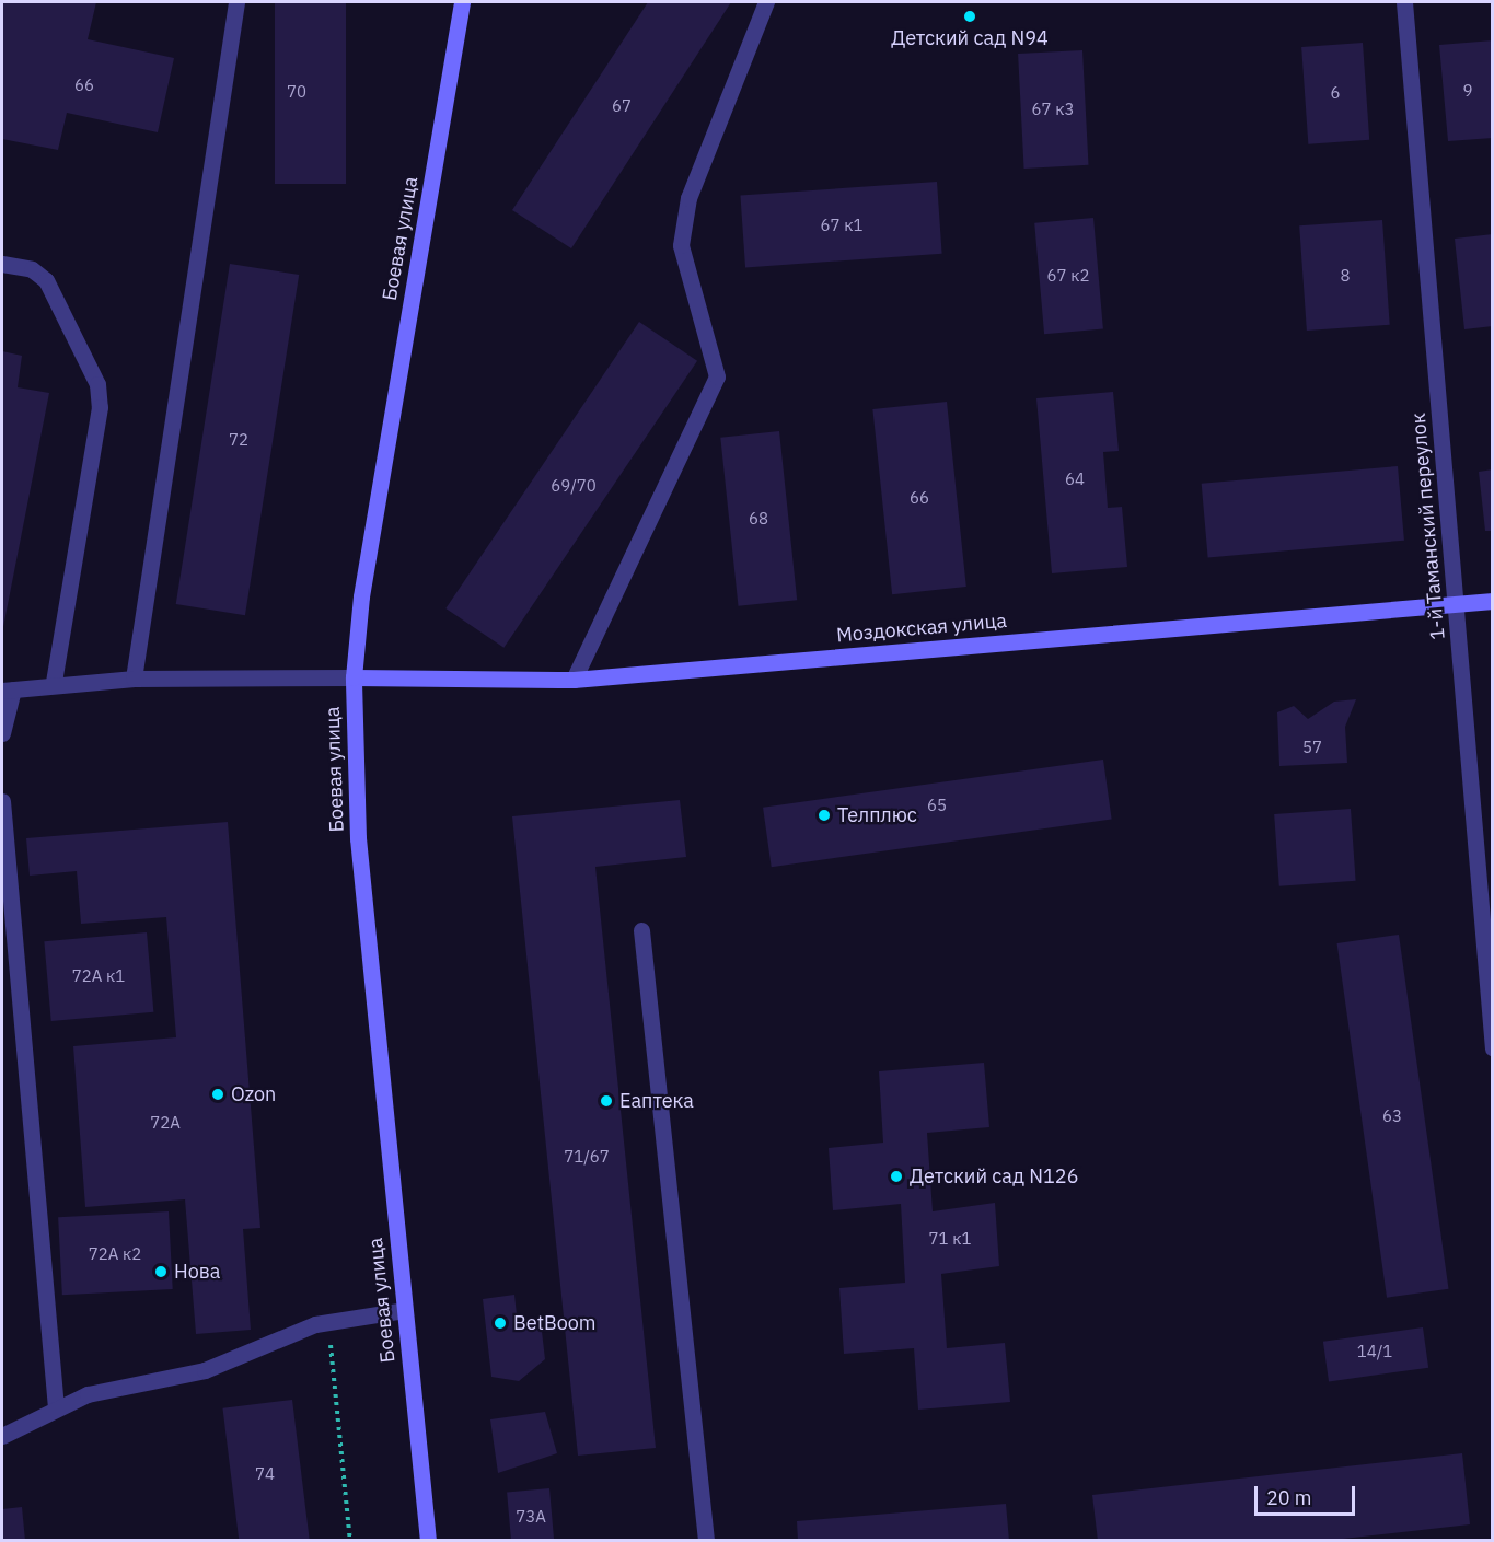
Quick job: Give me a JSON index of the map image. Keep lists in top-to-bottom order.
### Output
{
  "streets": {
    "main road": ["Боевая улица", "Моздокская улица"],
    "street": ["1-й Таманский переулок"]
  },
  "crossings": [
    ["Боевая улица", "Моздокская улица"],
    ["1-й Таманский переулок", "Моздокская улица"]
  ],
  "places": [
    "Детский сад N94",
    "Телплюс",
    "Ozon",
    "Еаптека",
    "Детский сад N126",
    "Нова",
    "BetBoom"
  ],
  "house_numbers": [
    "66",
    "9",
    "70",
    "6",
    "67",
    "67 к3",
    "67 к1",
    "67 к2",
    "8",
    "72",
    "64",
    "69/70",
    "66",
    "68",
    "57",
    "65",
    "72А к1",
    "63",
    "72А",
    "71/67",
    "71 к1",
    "72А к2",
    "14/1",
    "74",
    "73А"
  ],
  "scale_bar": "20 m"
}
